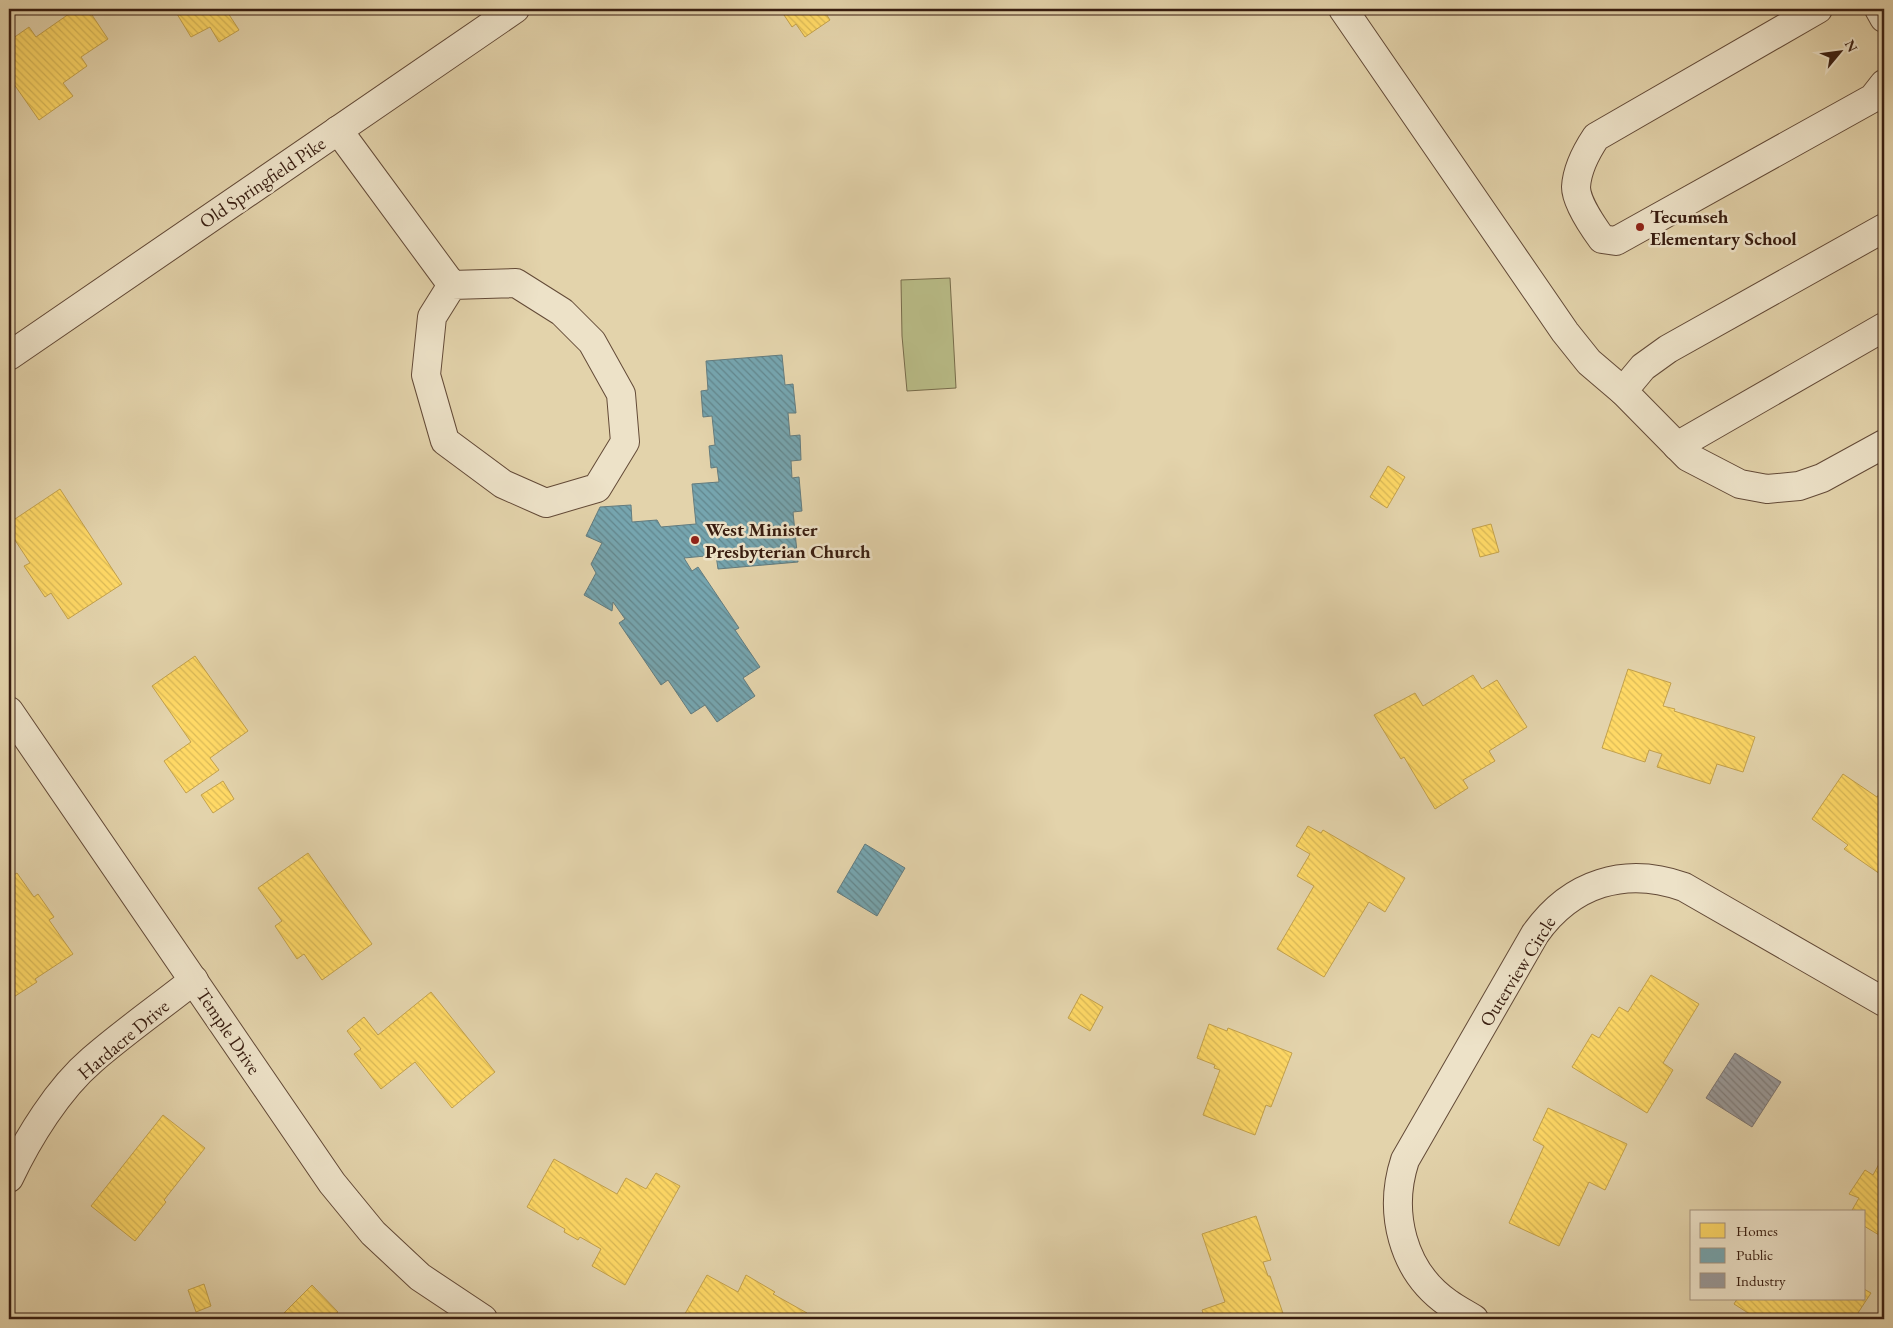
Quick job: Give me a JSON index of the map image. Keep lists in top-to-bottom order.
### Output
{
  "streets": {
    "street": [
      "Old Springfield Pike",
      "Outerview Circle",
      "Temple Drive",
      "Hardacre Drive"
    ]
  },
  "crossings": [
    ["Temple Drive", "Hardacre Drive"]
  ],
  "places": ["Tecumseh Elementary School", "West Minister Presbyterian Church"],
  "legend": ["Homes", "Public", "Industry"],
  "north": "top right"
}
